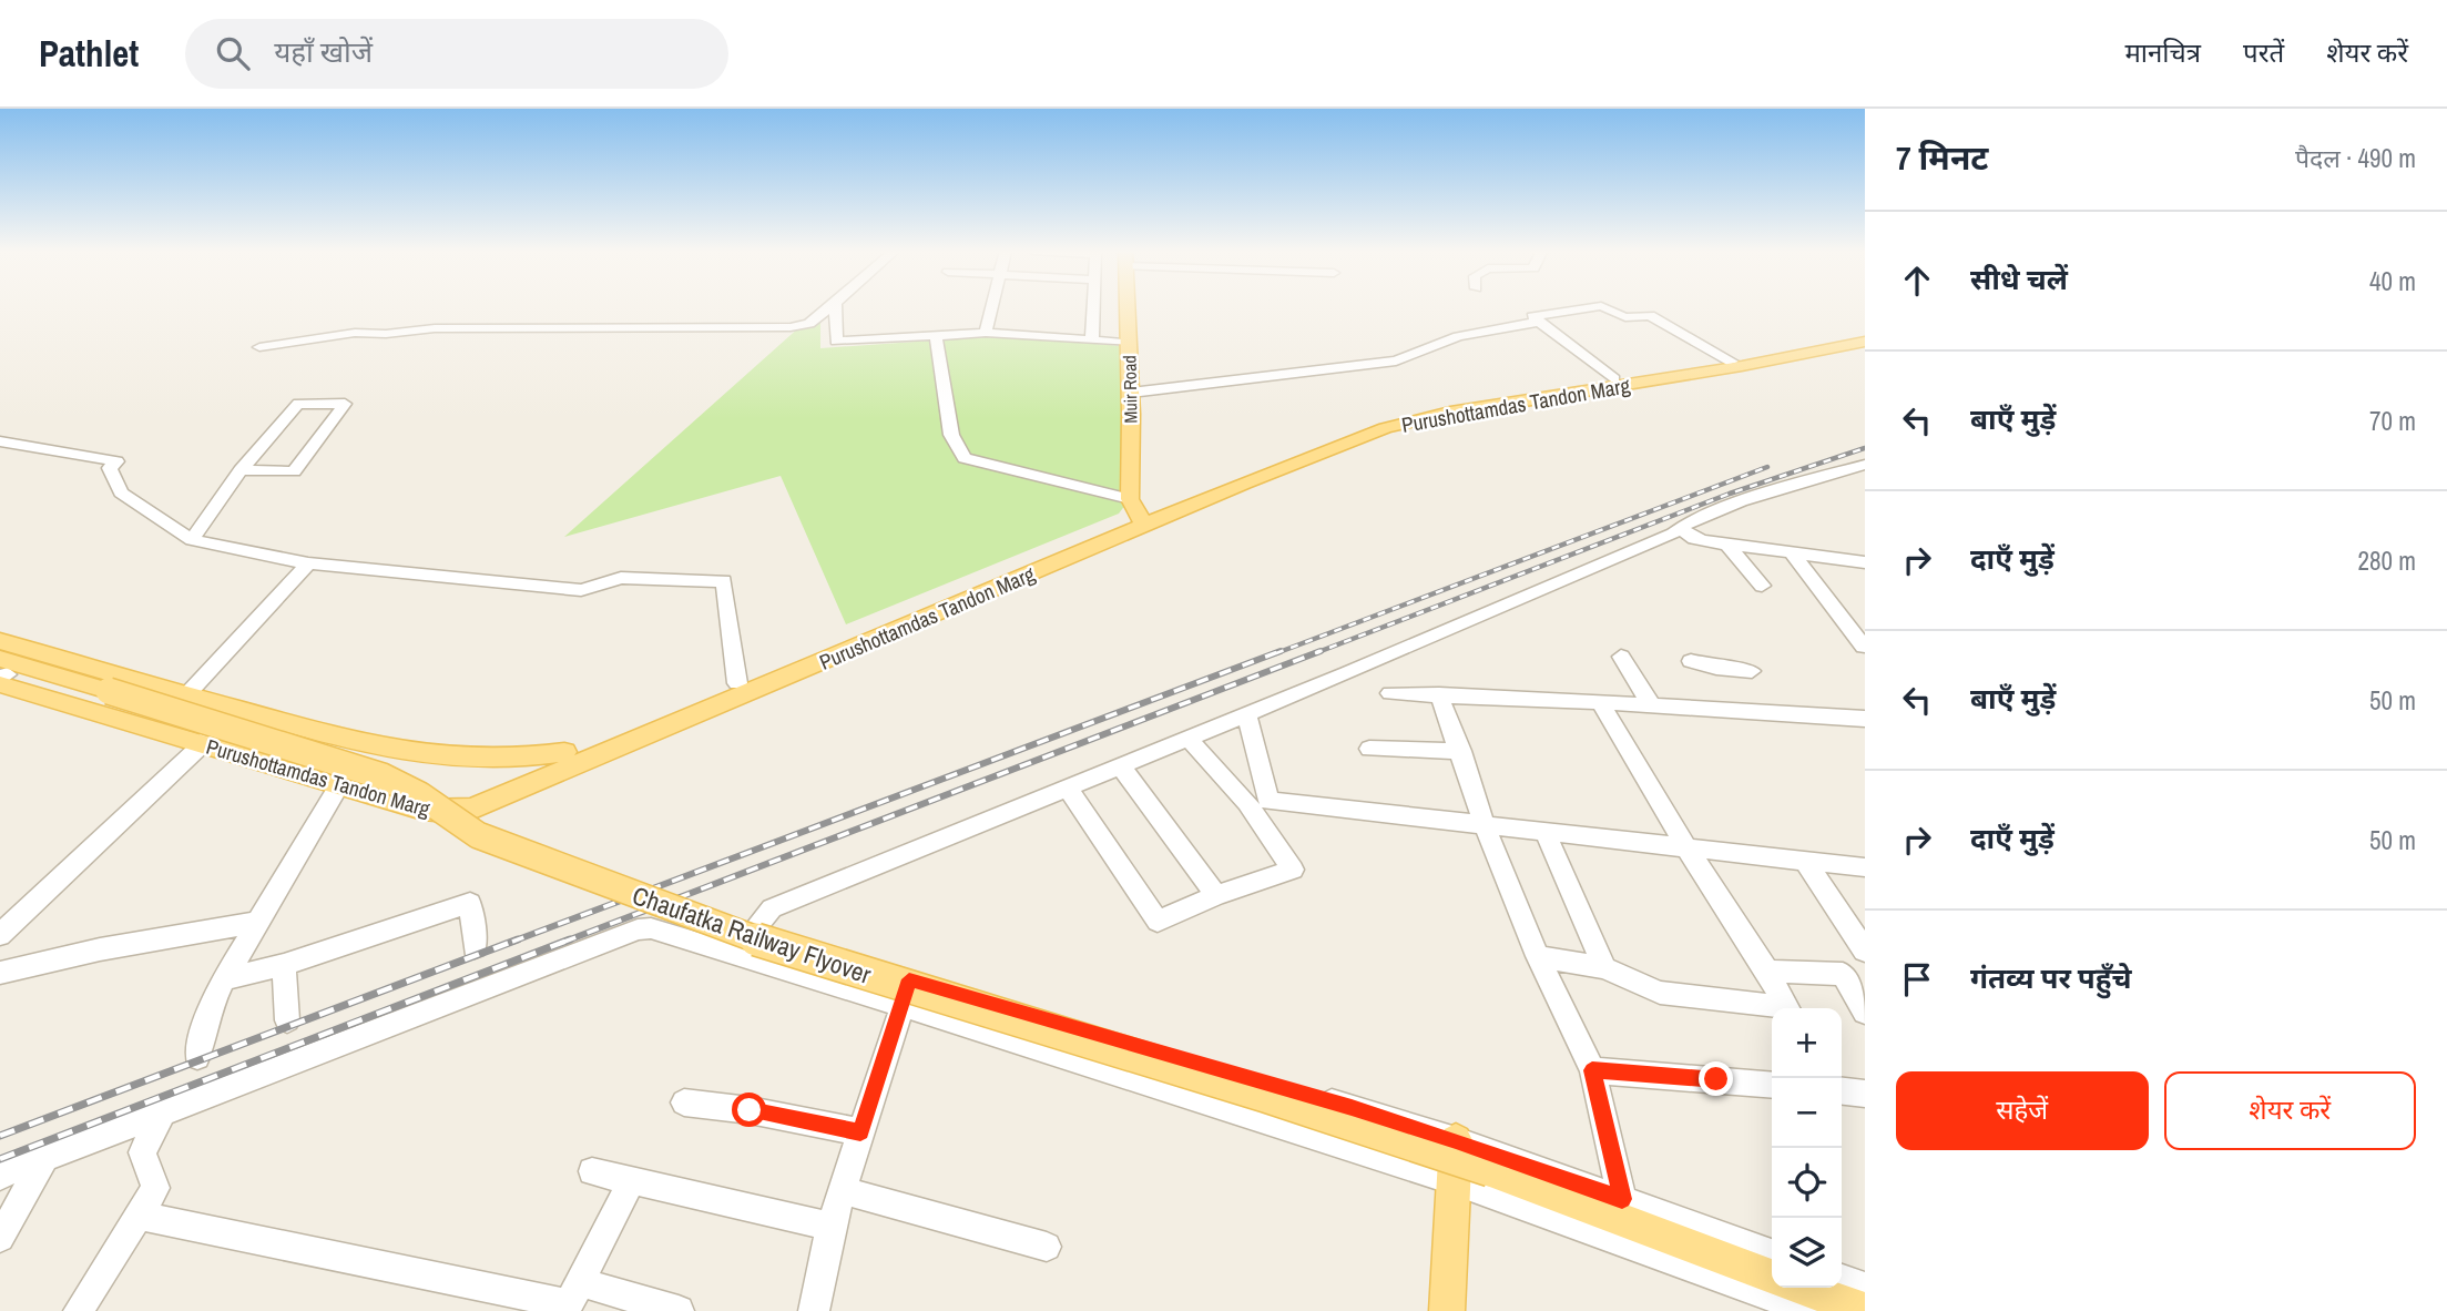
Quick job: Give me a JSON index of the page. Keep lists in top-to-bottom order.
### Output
{
  "streets": {
    "main road": ["Muir Road", "Purushottamdas Tandon Marg", "Chaufatka Railway Flyover"]
  },
  "crossings": [
    ["Muir Road", "Purushottamdas Tandon Marg"],
    ["Purushottamdas Tandon Marg", "Chaufatka Railway Flyover"]
  ],
  "page": {
    "header": "Pathlet",
    "search": "यहाँ खोजें",
    "nav": ["मानचित्र", "परतें", "शेयर करें"],
    "heading": ["7 मिनट", "पैदल · 490 m"],
    "list": [
      ["सीधे चलें", "40 m"],
      ["बाएँ मुड़ें", "70 m"],
      ["दाएँ मुड़ें", "280 m"],
      ["बाएँ मुड़ें", "50 m"],
      ["दाएँ मुड़ें", "50 m"],
      "गंतव्य पर पहुँचे"
    ],
    "map_buttons": ["+", "−"],
    "buttons": ["सहेजें", "शेयर करें"]
  }
}
